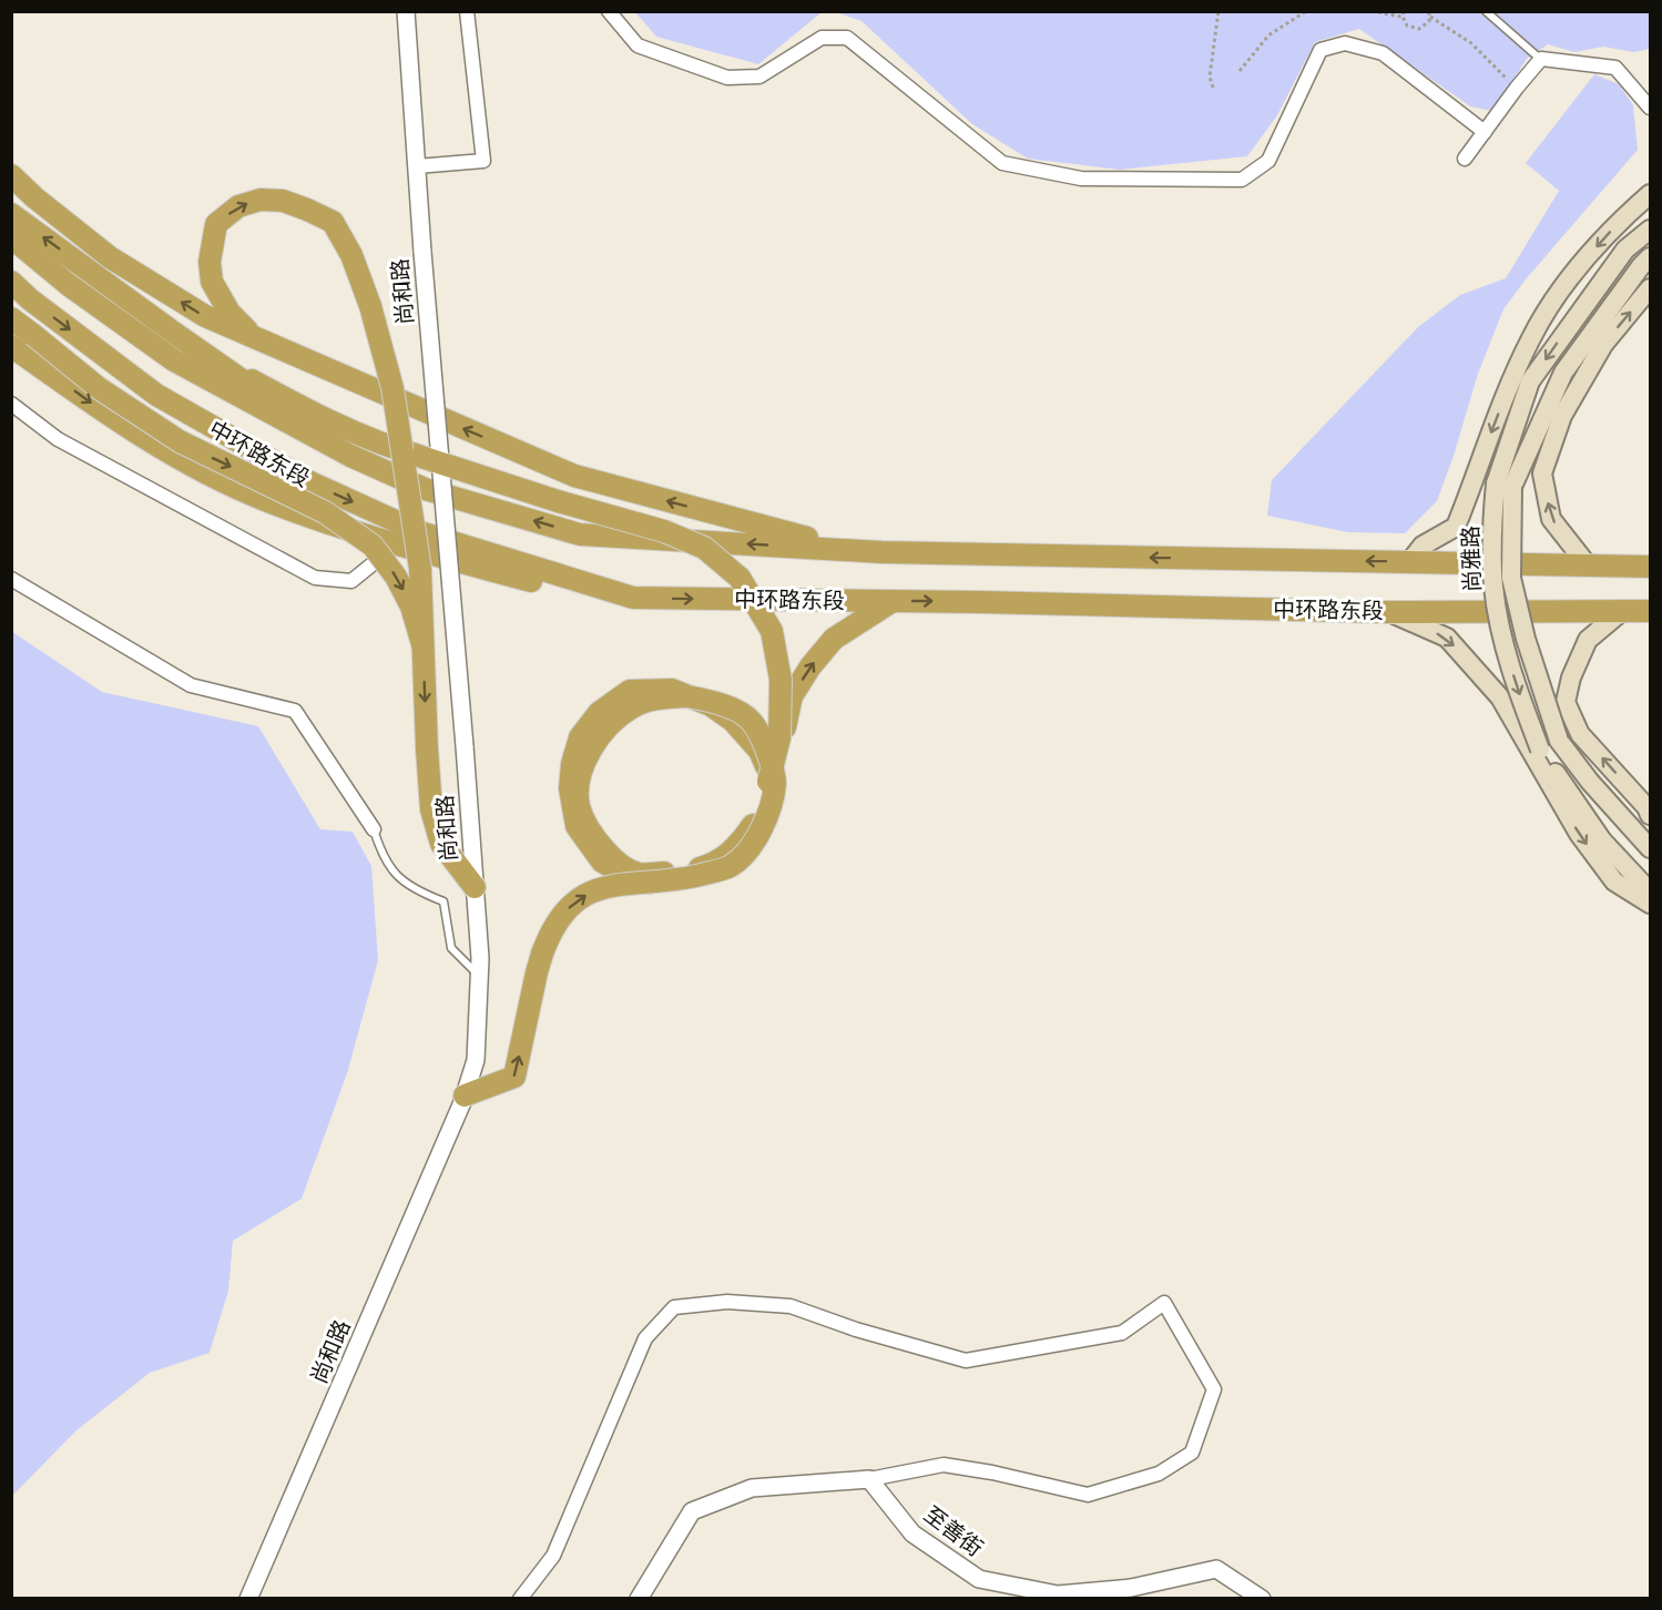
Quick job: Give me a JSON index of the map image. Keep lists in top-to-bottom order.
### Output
{
  "streets": {
    "highway": ["中环路东段"],
    "main road": ["尚雅路"],
    "street": ["尚和路", "至善街"]
  },
  "one_way": ["尚雅路"]
}
